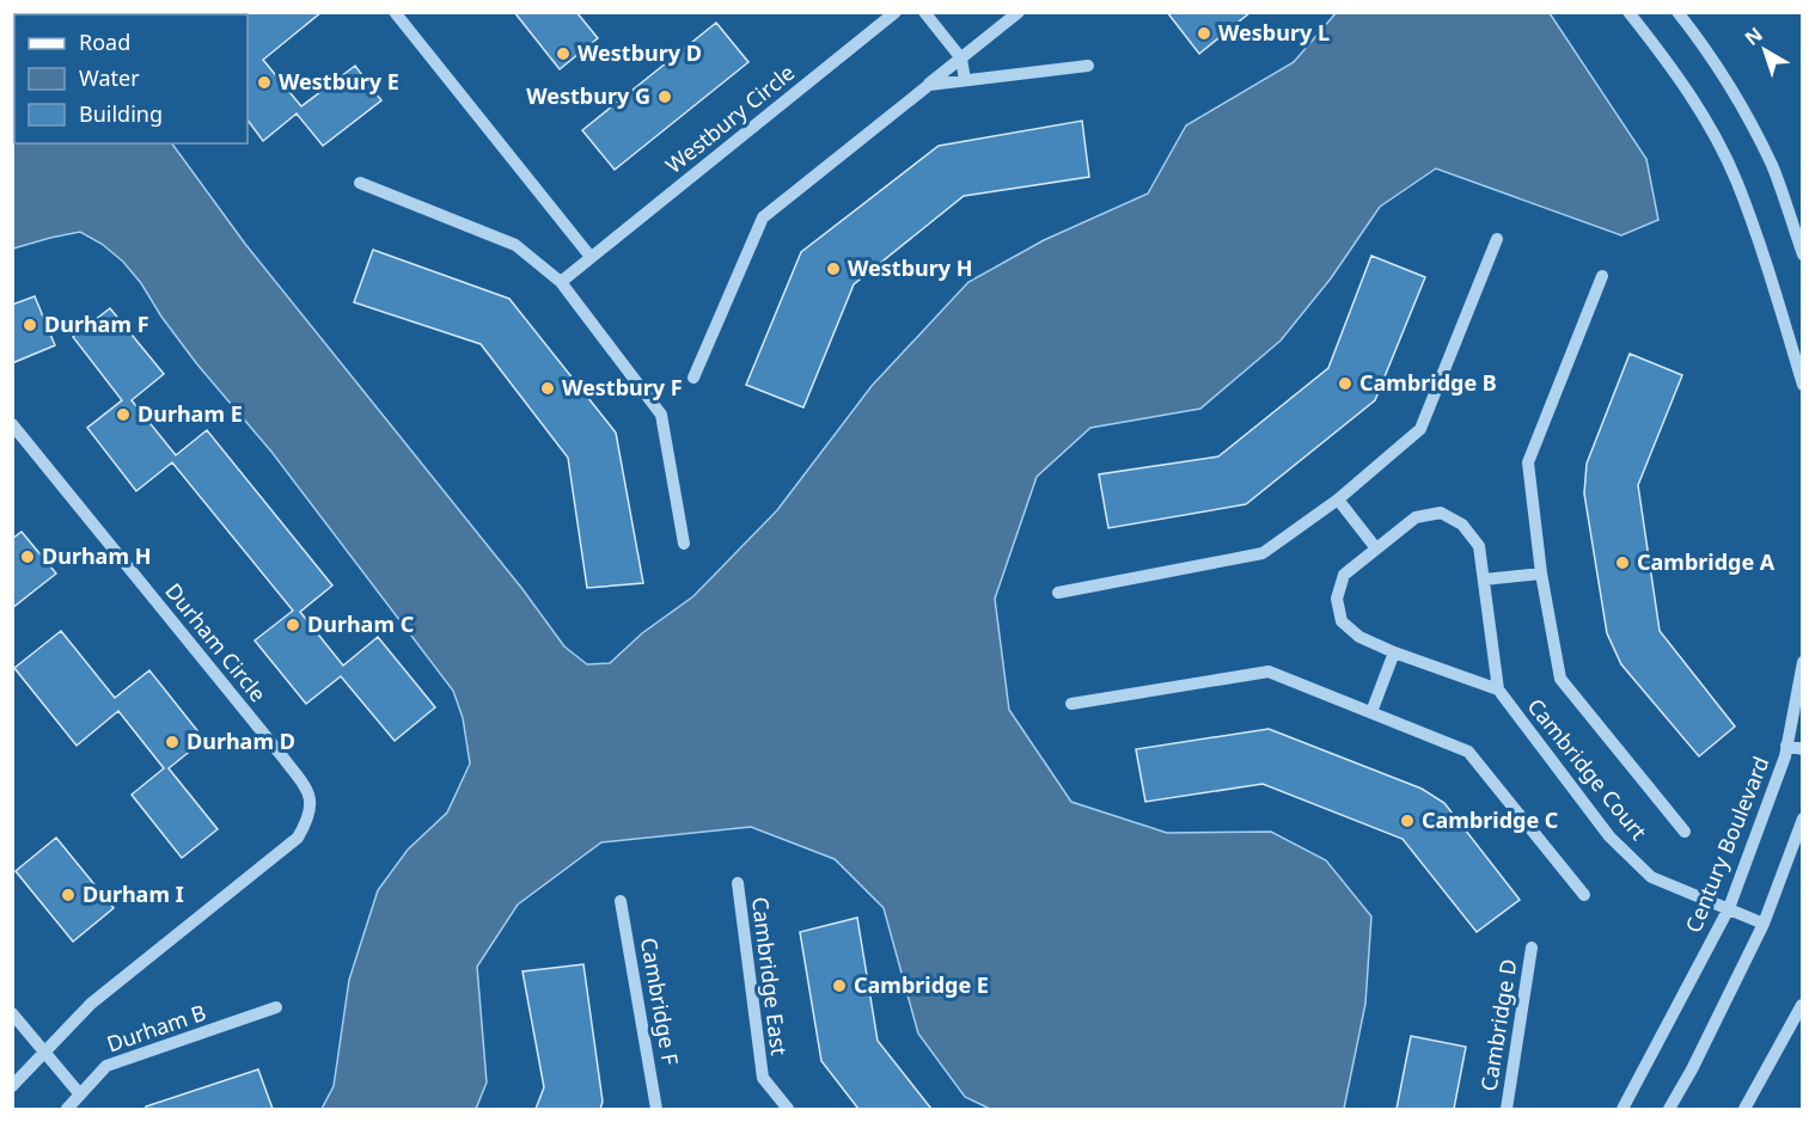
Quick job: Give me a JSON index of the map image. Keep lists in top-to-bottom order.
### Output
{
  "streets": {
    "street": [
      "Westbury Circle",
      "Durham Circle",
      "Cambridge Court",
      "Century Boulevard",
      "Cambridge East",
      "Cambridge F",
      "Cambridge D",
      "Durham B"
    ]
  },
  "crossings": [
    ["Cambridge Court", "Century Boulevard"]
  ],
  "places": [
    "Wesbury L",
    "Westbury D",
    "Westbury E",
    "Westbury G",
    "Westbury H",
    "Durham F",
    "Cambridge B",
    "Westbury F",
    "Durham E",
    "Durham H",
    "Cambridge A",
    "Durham C",
    "Durham D",
    "Cambridge C",
    "Durham I",
    "Cambridge E"
  ],
  "legend": ["Road", "Water", "Building"],
  "north": "top left"
}
